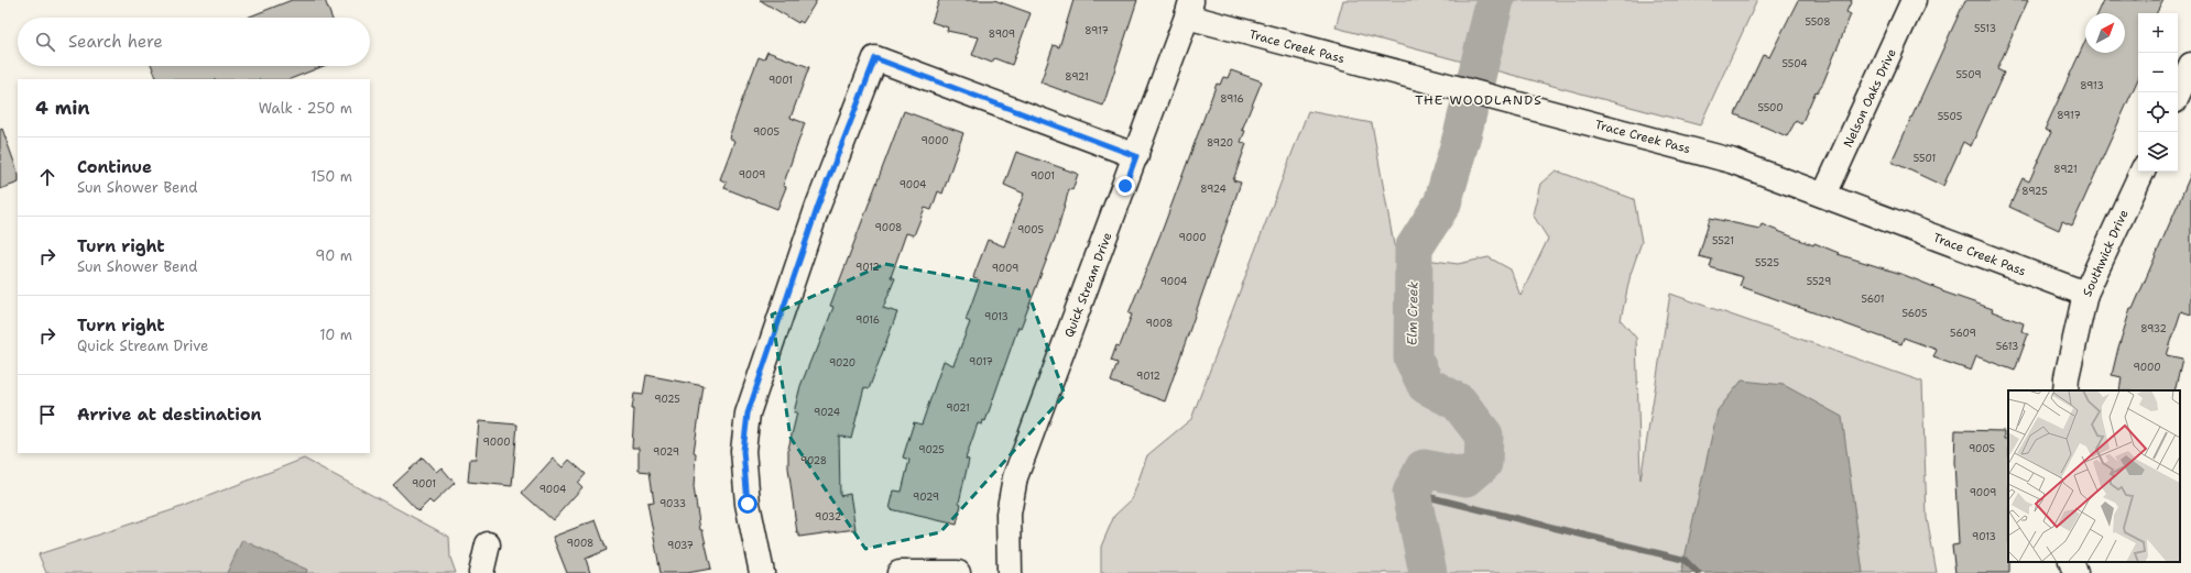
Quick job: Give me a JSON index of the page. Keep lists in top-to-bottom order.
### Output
{
  "streets": {
    "street": [
      "Trace Creek Pass",
      "Nelson Oaks Drive",
      "Southwick Drive",
      "Quick Stream Drive"
    ]
  },
  "crossings": [
    ["Trace Creek Pass", "Nelson Oaks Drive"],
    ["Trace Creek Pass", "Southwick Drive"],
    ["Trace Creek Pass", "Quick Stream Drive"]
  ],
  "districts": ["THE WOODLANDS"],
  "water": ["Elm Creek"],
  "house_numbers": [
    "5508",
    "5513",
    "8917",
    "8909",
    "5504",
    "5509",
    "8921",
    "9001",
    "8913",
    "8916",
    "5500",
    "8917",
    "5505",
    "9005",
    "9000",
    "8920",
    "5501",
    "8921",
    "9009",
    "9001",
    "9004",
    "8924",
    "8925",
    "9008",
    "9005",
    "9000",
    "5521",
    "5525",
    "9012",
    "9009",
    "9004",
    "5529",
    "5601",
    "5605",
    "9013",
    "9016",
    "9008",
    "8932",
    "5609",
    "5613",
    "9017",
    "9020",
    "9000",
    "9012",
    "9025",
    "9021",
    "9024",
    "9000",
    "9005",
    "9025",
    "9029",
    "9028",
    "9001",
    "9004",
    "9009",
    "9029",
    "9033",
    "9032",
    "9013",
    "9008",
    "9037"
  ],
  "north": "top right",
  "page": {
    "map_buttons": ["+", "−"],
    "search": "Search here",
    "heading": ["4 min", "Walk · 250 m"],
    "list": [
      ["Continue", "Sun Shower Bend", "150 m"],
      ["Turn right", "Sun Shower Bend", "90 m"],
      ["Turn right", "Quick Stream Drive", "10 m"],
      "Arrive at destination"
    ]
  }
}
